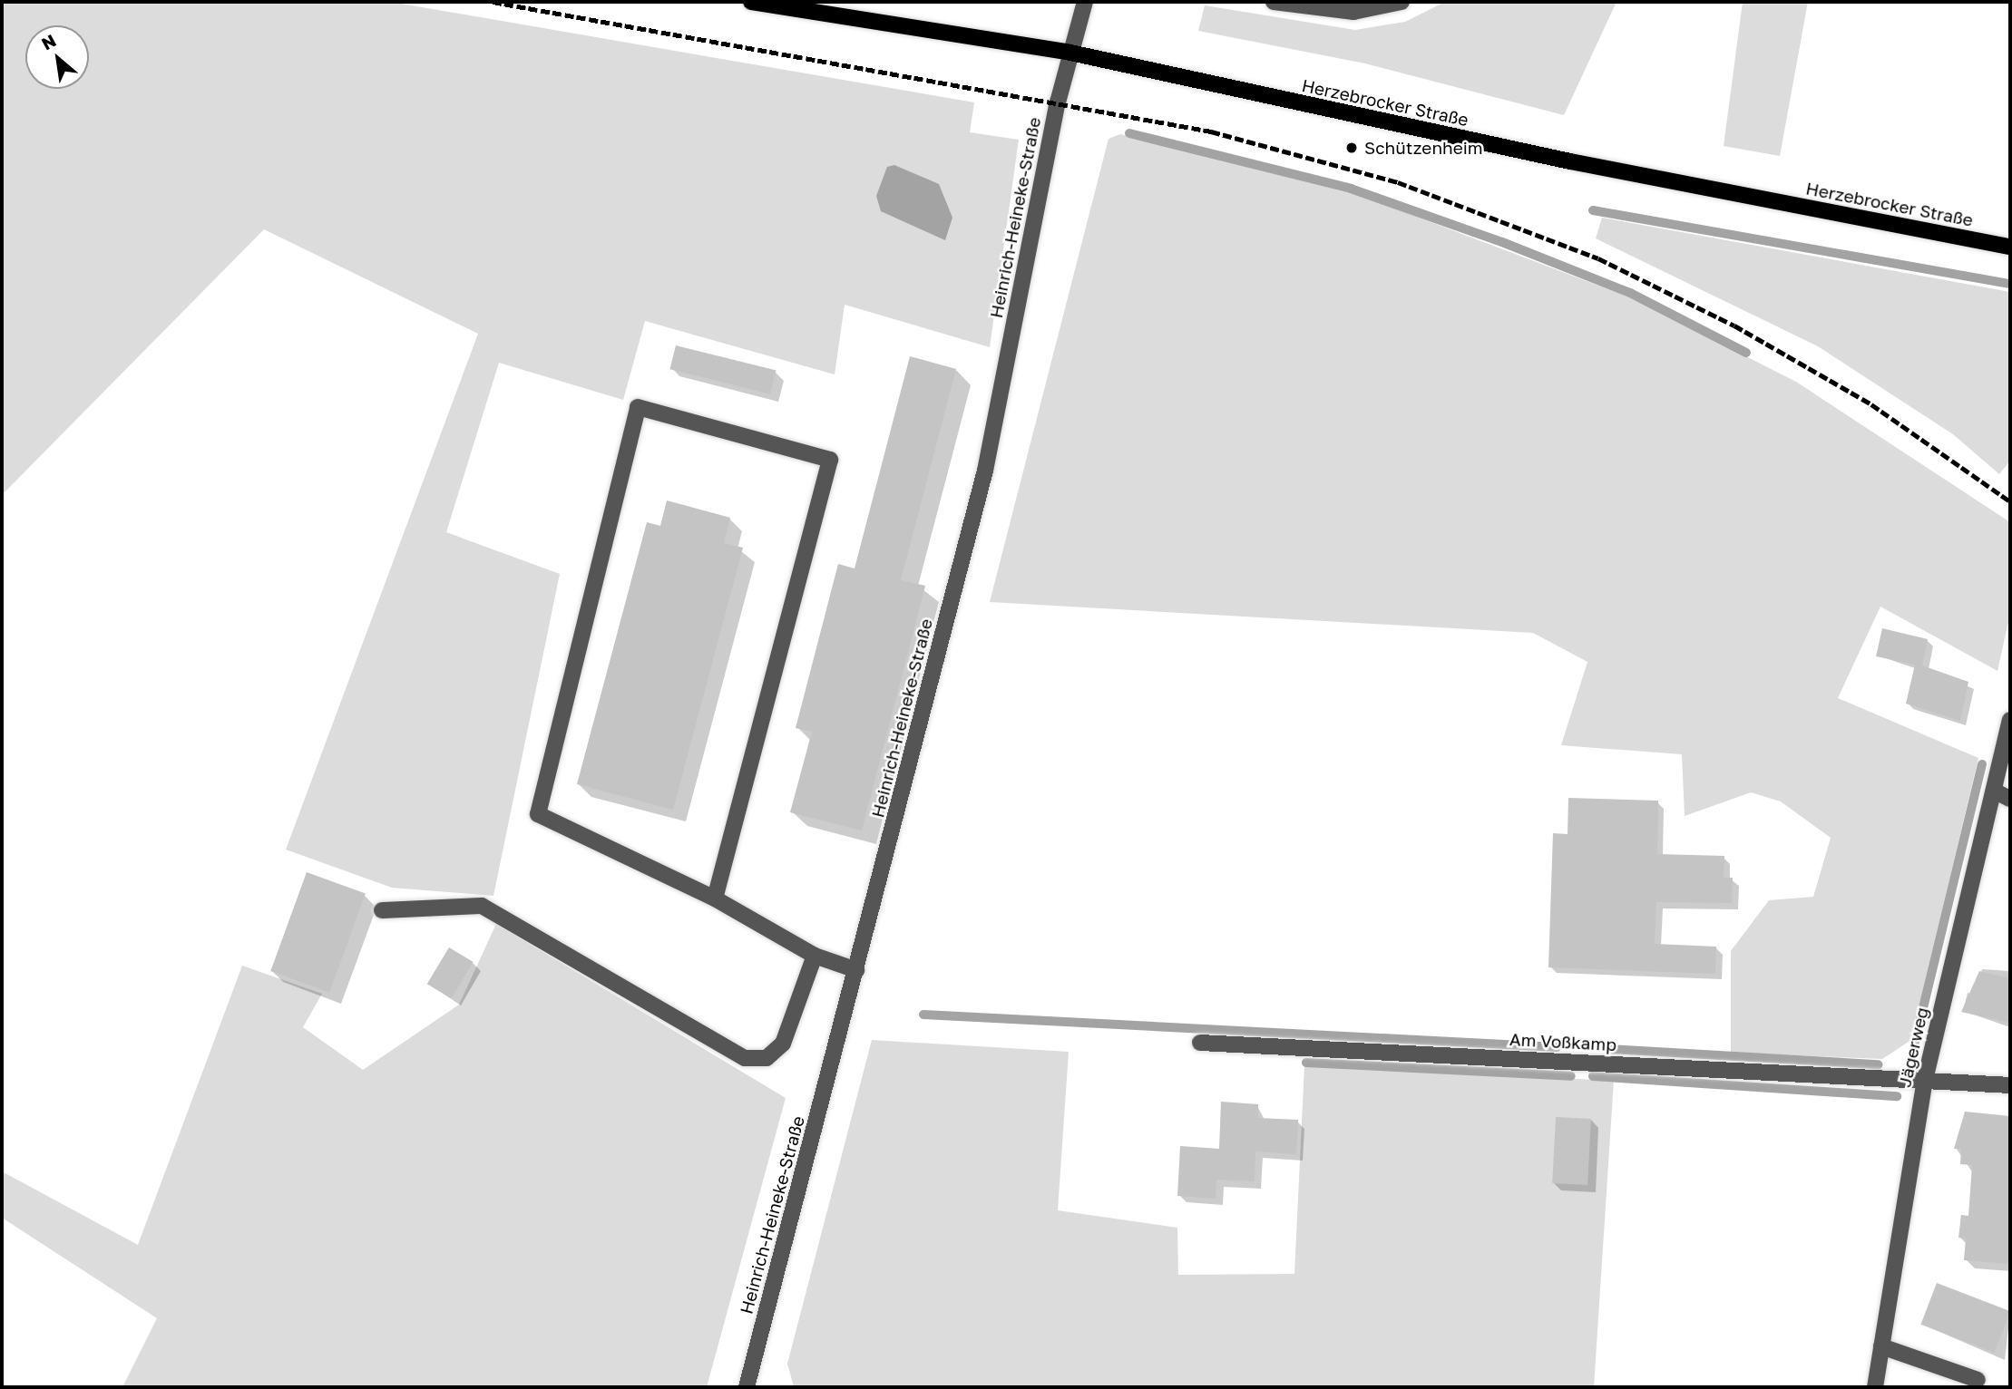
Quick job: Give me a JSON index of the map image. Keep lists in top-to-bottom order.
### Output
{
  "streets": {
    "main road": ["Herzebrocker Straße"],
    "street": ["Heinrich-Heineke-Straße", "Am Voßkamp", "Jägerweg"]
  },
  "crossings": [
    ["Herzebrocker Straße", "Heinrich-Heineke-Straße"],
    ["Am Voßkamp", "Jägerweg"]
  ],
  "places": ["Schützenheim"],
  "north": "top left"
}
